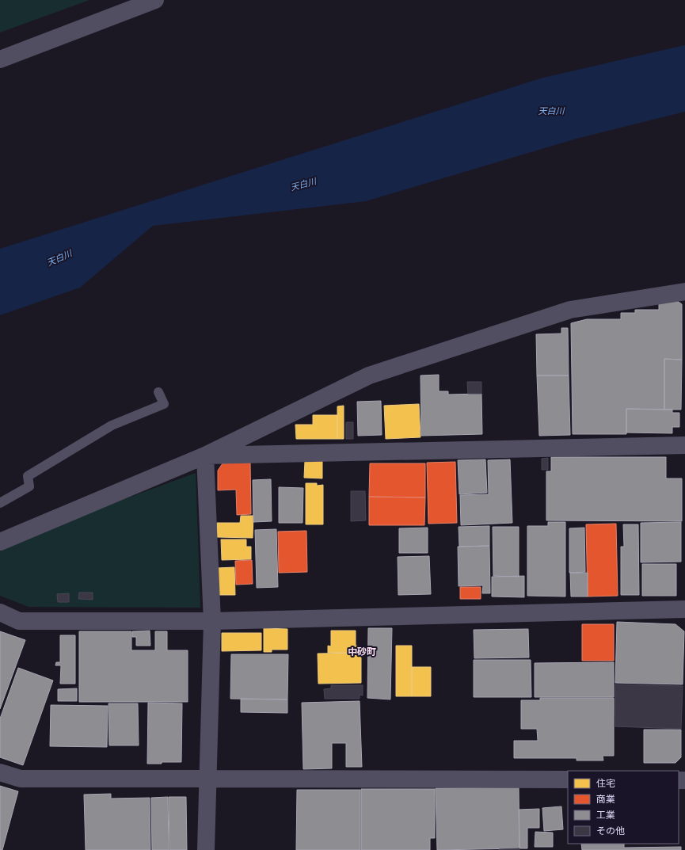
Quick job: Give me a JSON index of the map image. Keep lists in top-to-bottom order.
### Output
{
  "districts": ["中砂町"],
  "water": ["天白川"],
  "legend": [
    "住宅",
    "商業",
    "工業",
    "その他"
  ]
}
